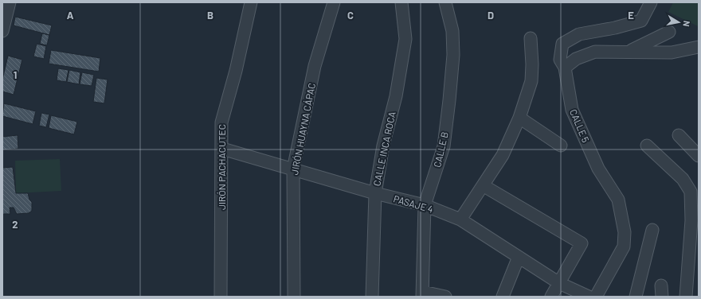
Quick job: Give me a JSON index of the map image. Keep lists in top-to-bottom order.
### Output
{
  "streets": {
    "street": [
      "CALLE 5",
      "JIRÓN HUAYNA CÁPAC",
      "CALLE INCA ROCA",
      "CALLE B",
      "JIRÓN PACHACUTEC",
      "PASAJE 4"
    ]
  },
  "crossings": [
    ["JIRÓN HUAYNA CÁPAC", "PASAJE 4"],
    ["CALLE INCA ROCA", "PASAJE 4"],
    ["CALLE B", "PASAJE 4"],
    ["JIRÓN PACHACUTEC", "PASAJE 4"]
  ],
  "north": "right",
  "grid": {
    "columns": [
      "A",
      "B",
      "C",
      "D",
      "E"
    ],
    "rows": ["1", "2"]
  }
}
